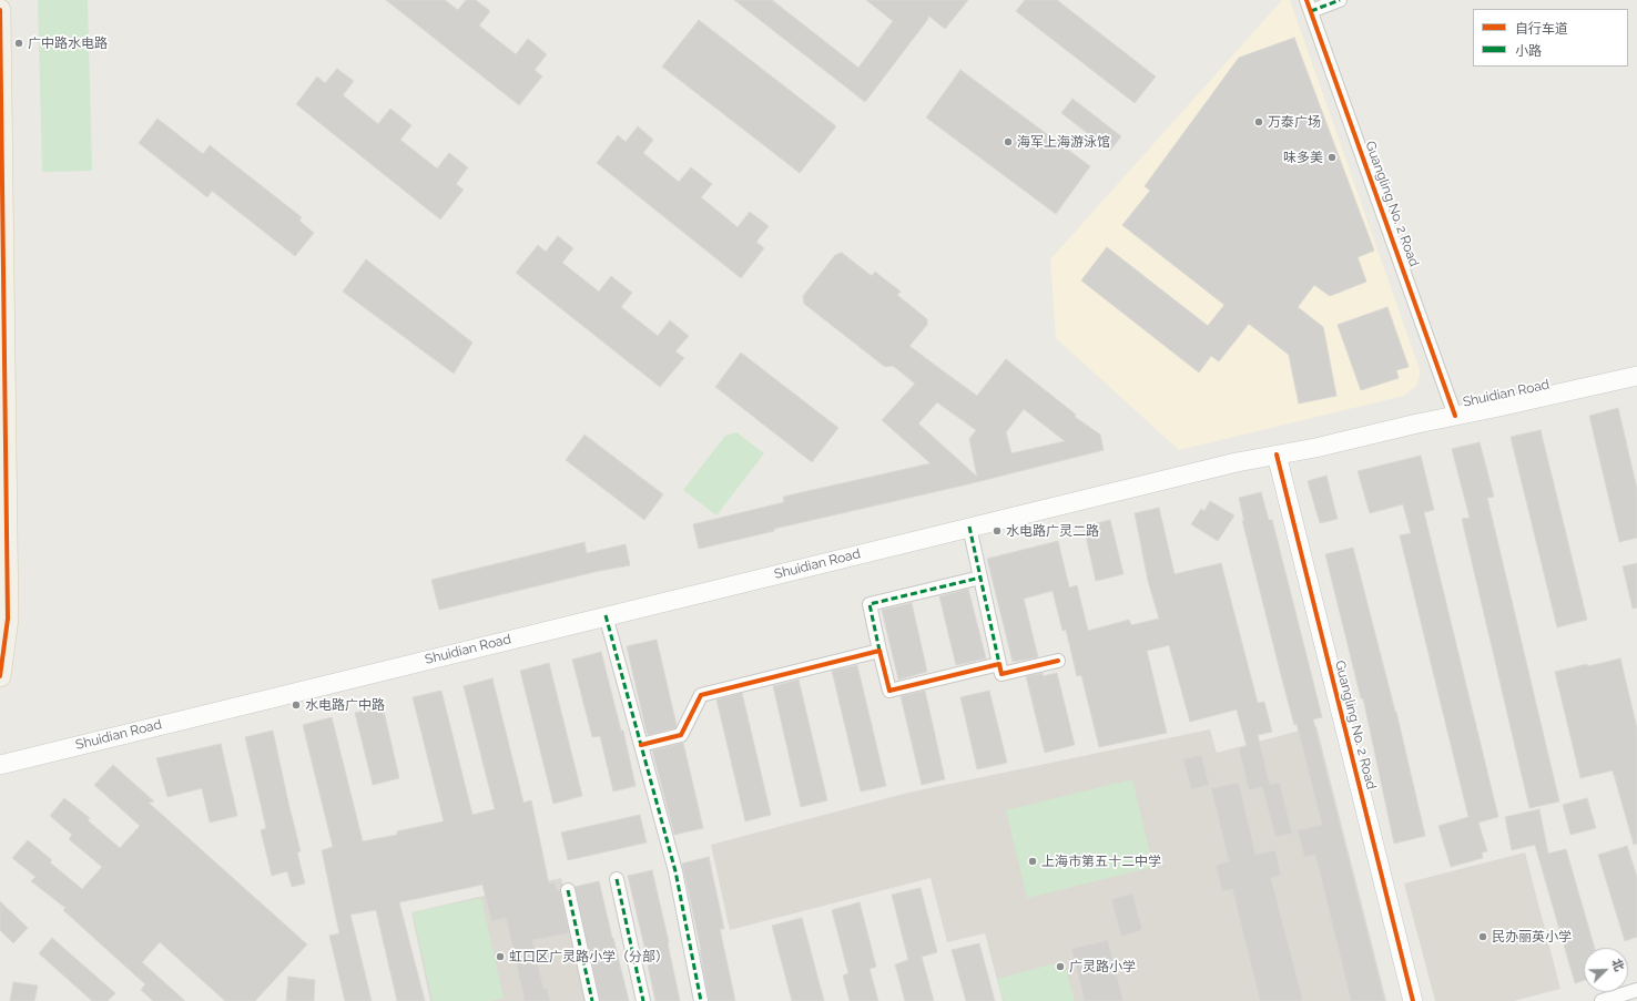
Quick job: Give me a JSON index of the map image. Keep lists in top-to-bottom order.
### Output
{
  "streets": {
    "main road": ["Guangling No. 2 Road", "Shuidian Road"]
  },
  "crossings": [
    ["Guangling No. 2 Road", "Shuidian Road"]
  ],
  "places": [
    "广中路水电路",
    "万泰广场",
    "海军上海游泳馆",
    "味多美",
    "水电路广灵二路",
    "水电路广中路",
    "上海市第五十二中学",
    "民办丽英小学",
    "虹口区广灵路小学（分部）",
    "广灵路小学"
  ],
  "legend": ["自行车道", "小路"],
  "north": "top right"
}
